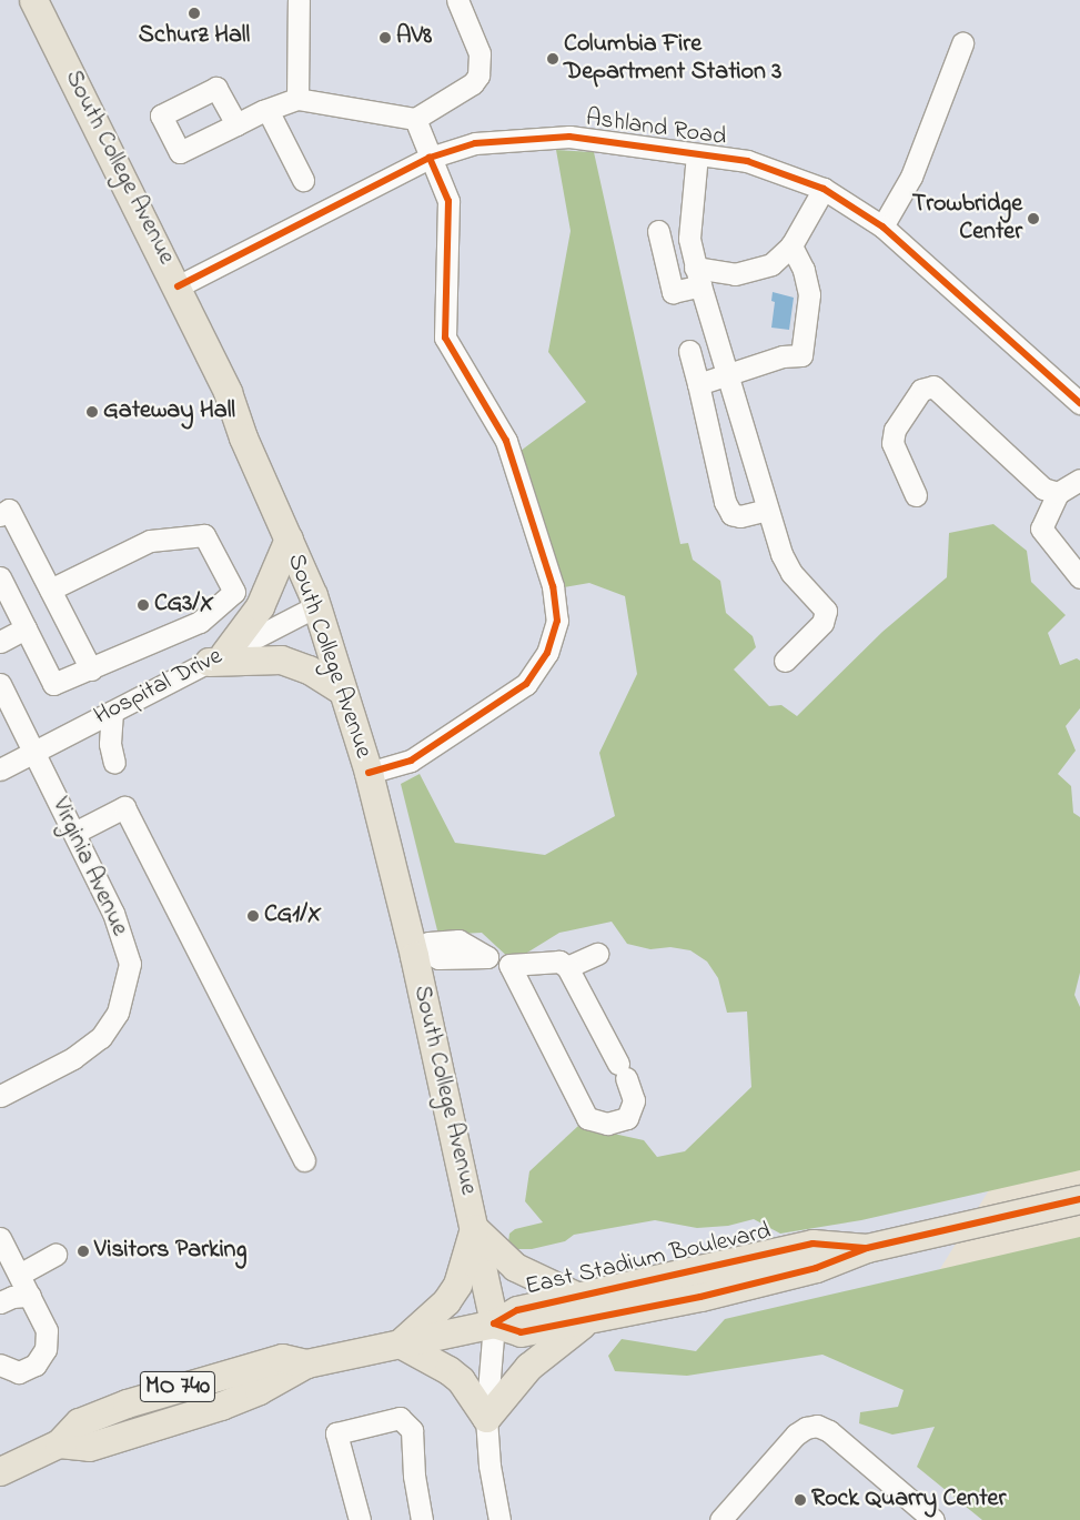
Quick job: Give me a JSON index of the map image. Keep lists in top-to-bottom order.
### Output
{
  "streets": {
    "main road": ["South College Avenue", "East Stadium Boulevard", "MO 740"],
    "street": ["Ashland Road", "Hospital Drive", "Virginia Avenue"]
  },
  "crossings": [
    ["Ashland Road", "South College Avenue"],
    ["South College Avenue", "Hospital Drive"],
    ["South College Avenue", "East Stadium Boulevard"],
    ["South College Avenue", "MO 740"],
    ["Hospital Drive", "Virginia Avenue"],
    ["East Stadium Boulevard", "MO 740"]
  ],
  "places": [
    "Schurz Hall",
    "AV8",
    "Columbia Fire Department Station 3",
    "Trowbridge Center",
    "Gateway Hall",
    "CG3/X",
    "CG1/X",
    "Visitors Parking",
    "Rock Quarry Center"
  ]
}
